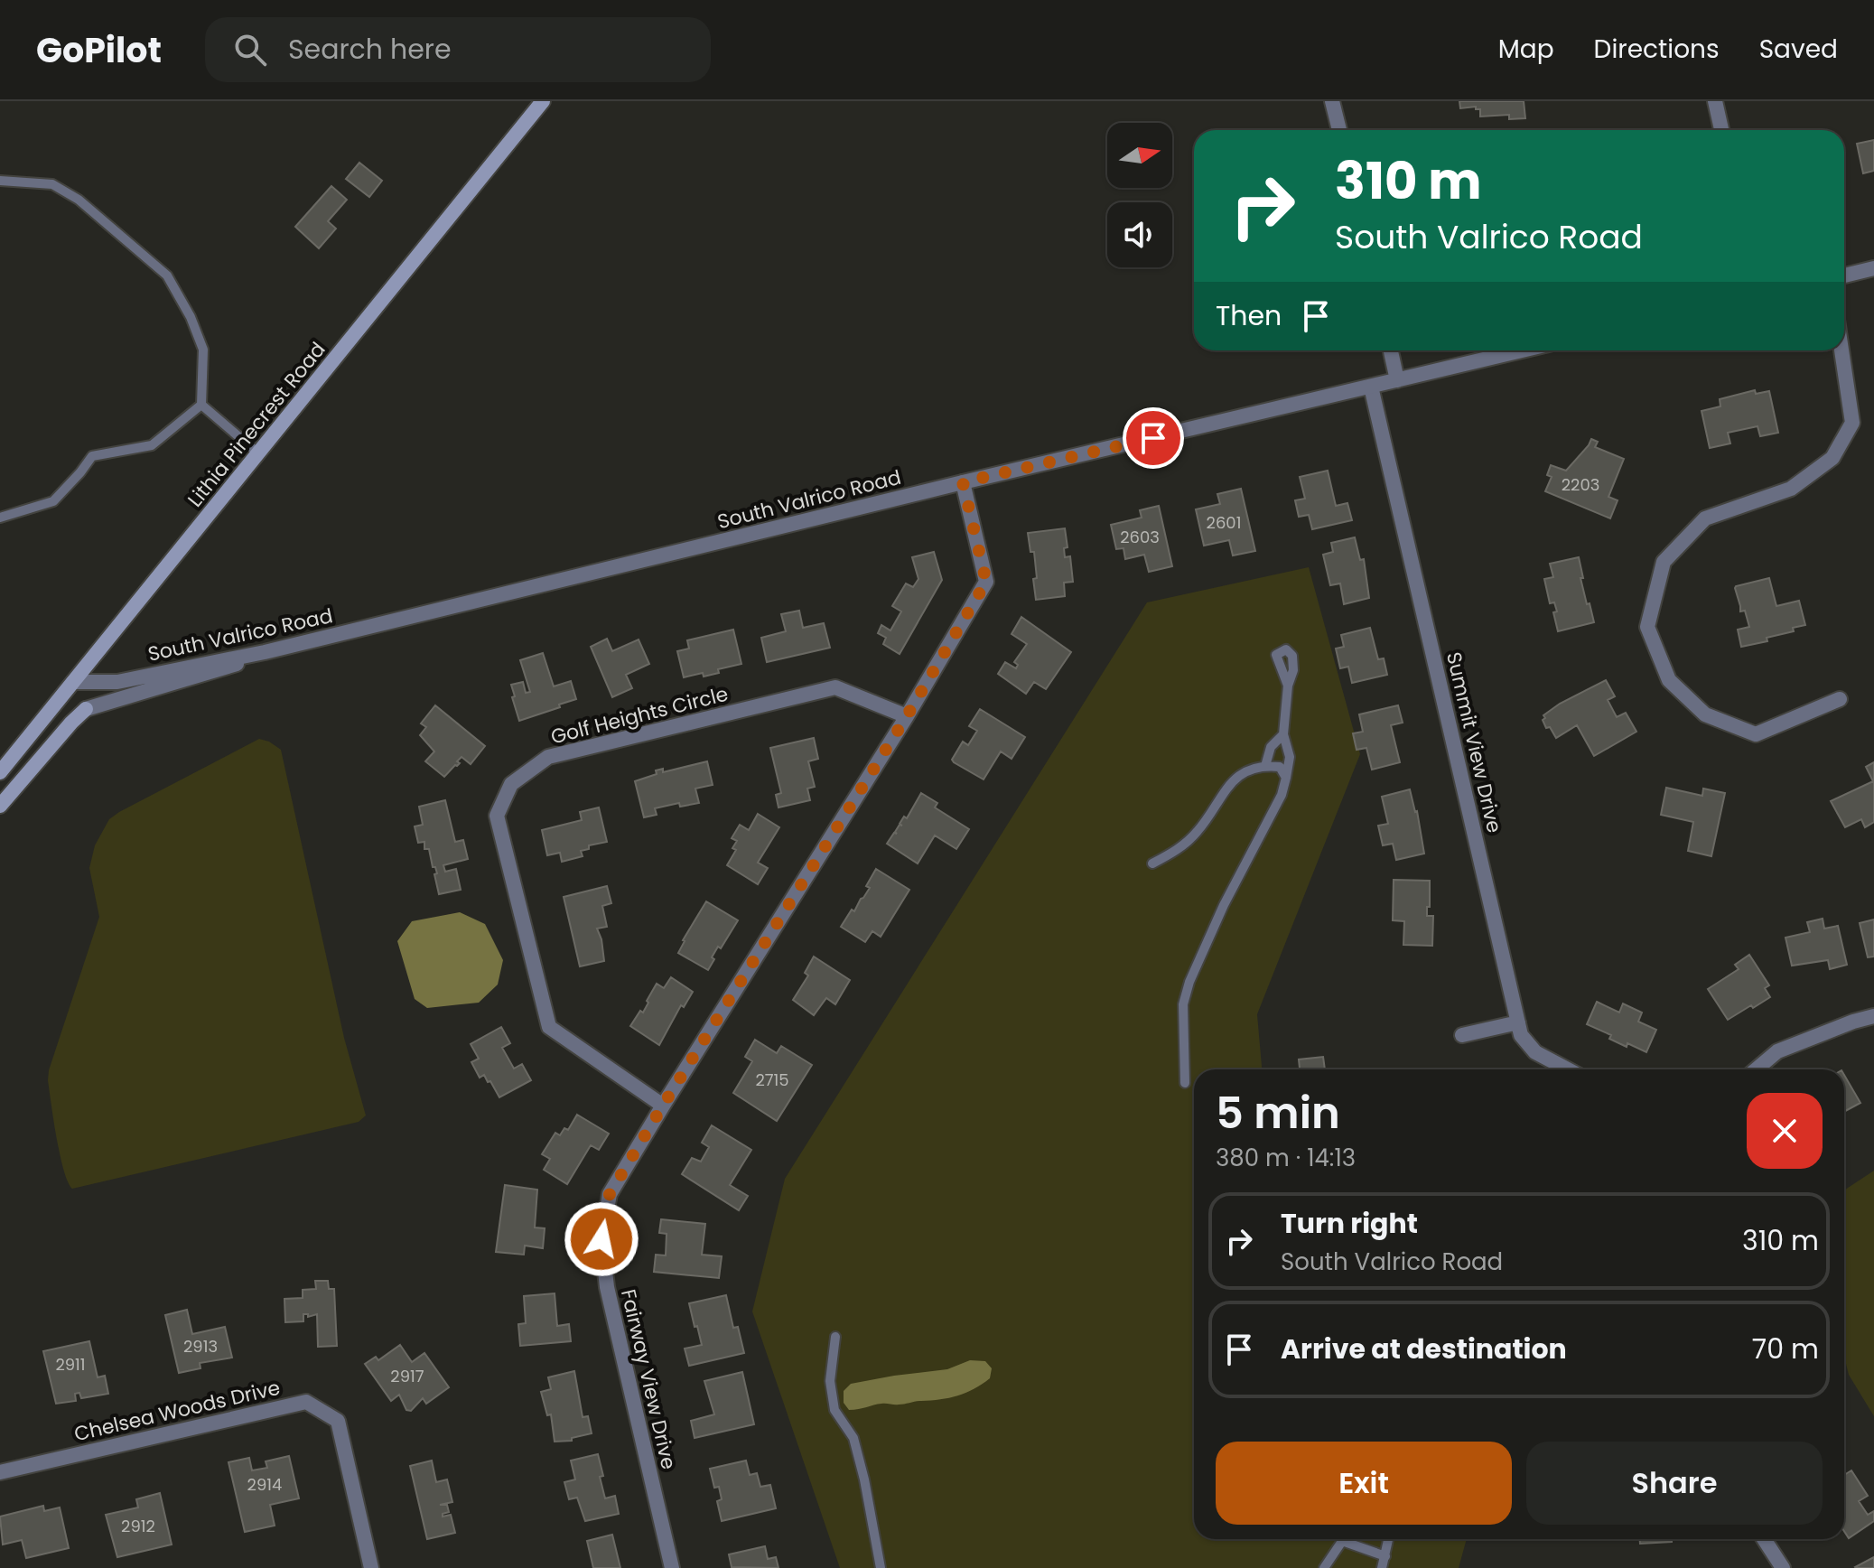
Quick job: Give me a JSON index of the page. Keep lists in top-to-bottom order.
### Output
{
  "streets": {
    "main road": ["Lithia Pinecrest Road"],
    "street": [
      "South Valrico Road",
      "Golf Heights Circle",
      "Summit View Drive",
      "Fairway View Drive",
      "Chelsea Woods Drive"
    ]
  },
  "crossings": [
    ["Lithia Pinecrest Road", "South Valrico Road"],
    ["South Valrico Road", "Summit View Drive"],
    ["South Valrico Road", "Fairway View Drive"],
    ["Golf Heights Circle", "Fairway View Drive"]
  ],
  "house_numbers": [
    "2203",
    "2601",
    "2603",
    "2715",
    "2913",
    "2911",
    "2917",
    "2914",
    "2912"
  ],
  "north": "right",
  "page": {
    "header": "GoPilot",
    "search": "Search here",
    "nav": ["Map", "Directions", "Saved"],
    "turn": ["310 m", "South Valrico Road"],
    "then": "Then",
    "heading": ["5 min", "380 m · 14:13"],
    "list": [
      {
        "name": "Turn right",
        "note": "South Valrico Road",
        "value": "310 m"
      },
      {
        "name": "Arrive at destination",
        "value": "70 m"
      }
    ],
    "buttons": ["Exit", "Share"]
  }
}
